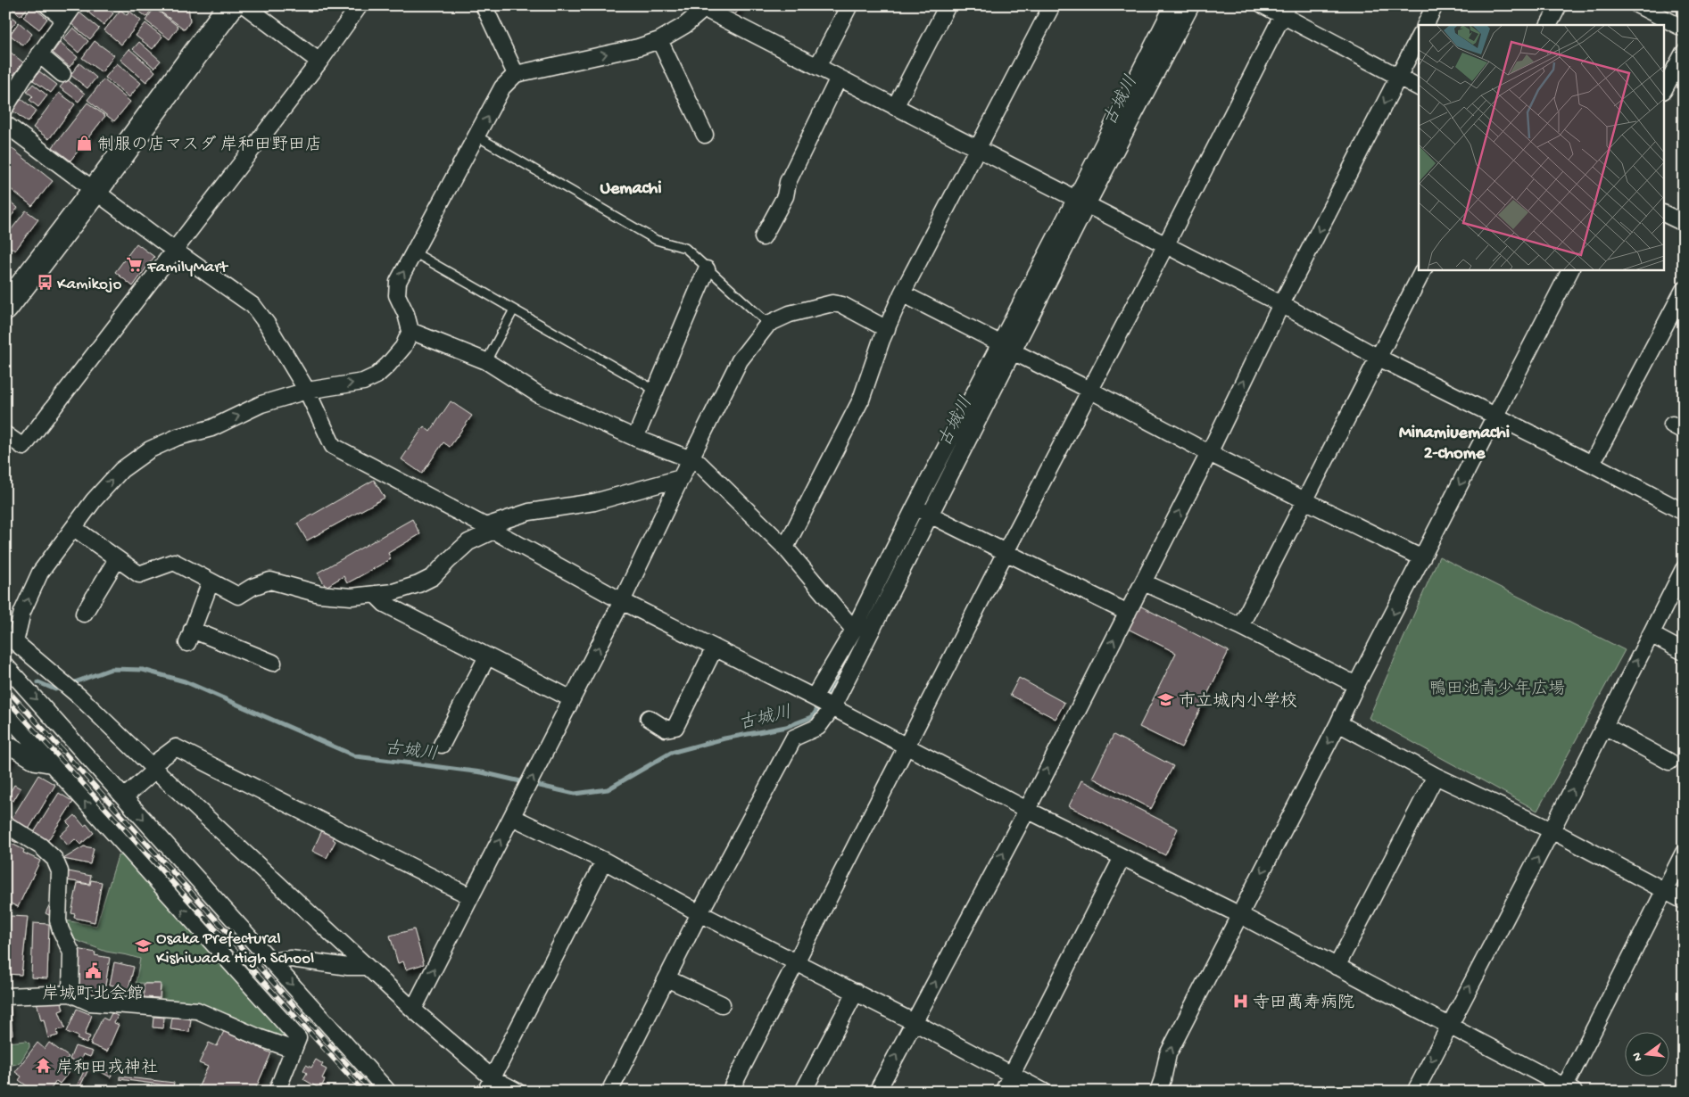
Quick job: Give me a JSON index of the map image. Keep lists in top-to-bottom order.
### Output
{
  "districts": ["Uemachi", "Minamiuemachi 2-chome"],
  "water": ["古城川"],
  "parks": ["鴨田池青少年広場"],
  "places": {
    "shop": ["制服の店マスダ 岸和田野田店"],
    "supermarket": ["FamilyMart"],
    "bus stop": ["Kamikojo"],
    "school or university": ["市立城内小学校", "Osaka Prefectural Kishiwada High School"],
    "public building": ["岸城町北会館"],
    "hospital": ["寺田萬寿病院"],
    "temple": ["岸和田戎神社"]
  },
  "north": "left"
}
